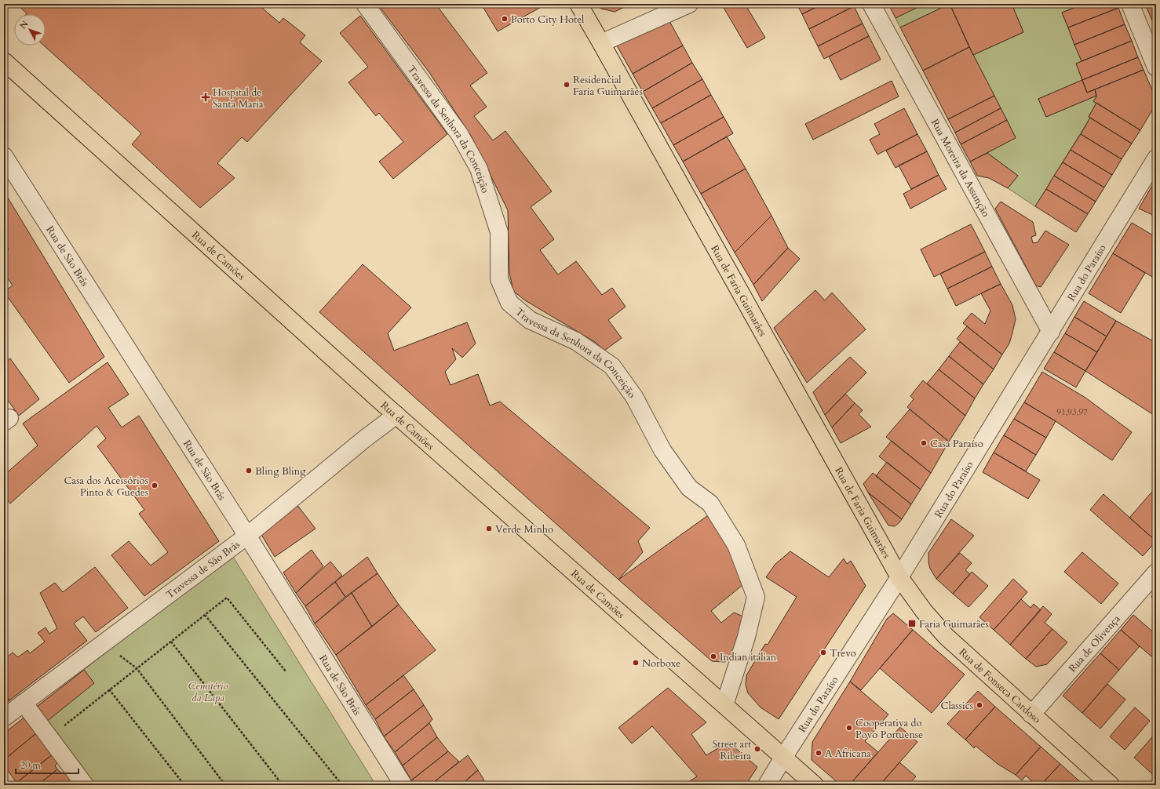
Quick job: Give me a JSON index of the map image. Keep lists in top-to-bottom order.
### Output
{
  "streets": {
    "main road": ["Rua de Camões", "Rua de Faria Guimarães", "Rua de Fonseca Cardoso"],
    "street": [
      "Travessa da Senhora da Conceição",
      "Rua Moreira da Assunção",
      "Rua de São Brás",
      "Rua do Paraíso",
      "Travessa de São Brás",
      "Rua de Olivença"
    ]
  },
  "crossings": [
    ["Travessa da Senhora da Conceição", "Rua de Camões"],
    ["Rua Moreira da Assunção", "Rua do Paraíso"],
    ["Rua de Camões", "Rua do Paraíso"],
    ["Rua de Camões", "Travessa de São Brás"],
    ["Rua de São Brás", "Travessa de São Brás"],
    ["Rua do Paraíso", "Rua de Faria Guimarães"],
    ["Rua do Paraíso", "Rua de Fonseca Cardoso"],
    ["Rua de Faria Guimarães", "Rua de Fonseca Cardoso"],
    ["Rua de Olivença", "Rua de Fonseca Cardoso"]
  ],
  "parks": ["Cemitério da Lapa"],
  "places": {
    "other": [
      "Porto City Hotel",
      "Residencial Faria Guimarães",
      "Casa Paraíso",
      "Bling Bling",
      "Casa dos Acessórios Pinto & Guedes",
      "Verde Minho",
      "Trevo",
      "Indian italian",
      "Norboxe",
      "Classics",
      "Cooperativa do Povo Portuense",
      "Street art Ribeira",
      "A Africana"
    ],
    "health": ["Hospital de Santa Maria"],
    "transit": ["Faria Guimarães"]
  },
  "house_numbers": ["91,93,97"],
  "scale_bar": "20 m",
  "north": "top left"
}
